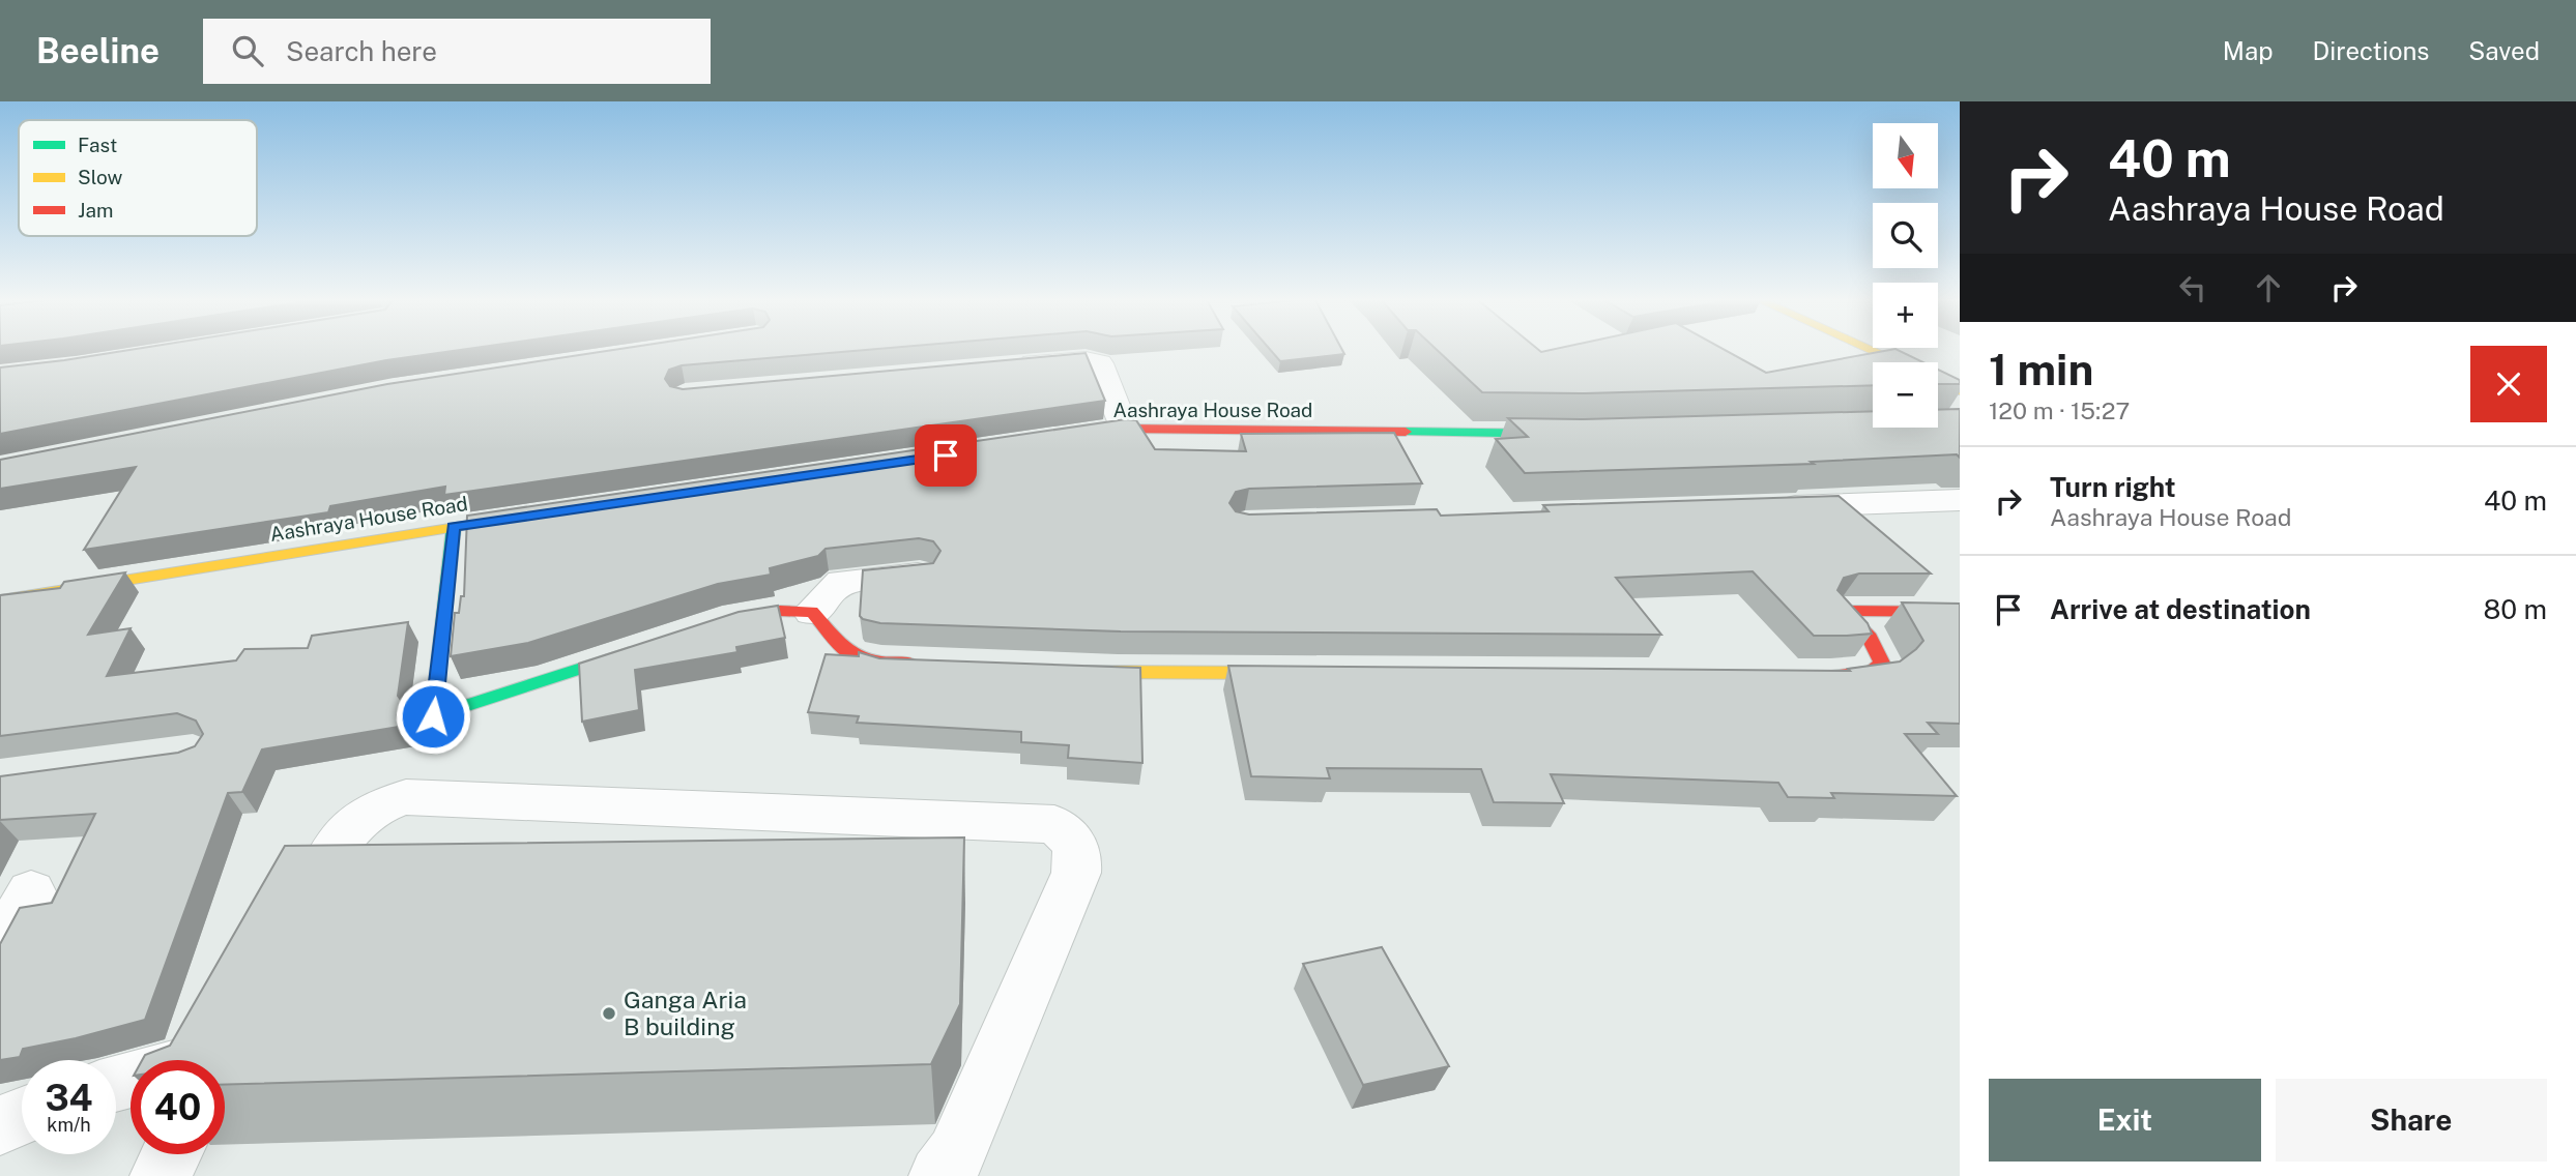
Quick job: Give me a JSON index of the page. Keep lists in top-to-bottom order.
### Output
{
  "streets": {
    "street": ["Aashraya House Road"]
  },
  "places": ["Ganga Aria B building"],
  "legend": ["Fast", "Slow", "Jam"],
  "north": "bottom",
  "page": {
    "header": "Beeline",
    "search": "Search here",
    "nav": ["Map", "Directions", "Saved"],
    "turn": ["40 m", "Aashraya House Road"],
    "map_buttons": ["+", "−"],
    "heading": ["1 min", "120 m · 15:27"],
    "list": [
      {
        "name": "Turn right",
        "note": "Aashraya House Road",
        "value": "40 m"
      },
      {
        "name": "Arrive at destination",
        "value": "80 m"
      }
    ],
    "speed": "34 km/h",
    "limit": "40",
    "buttons": ["Exit", "Share"]
  }
}
